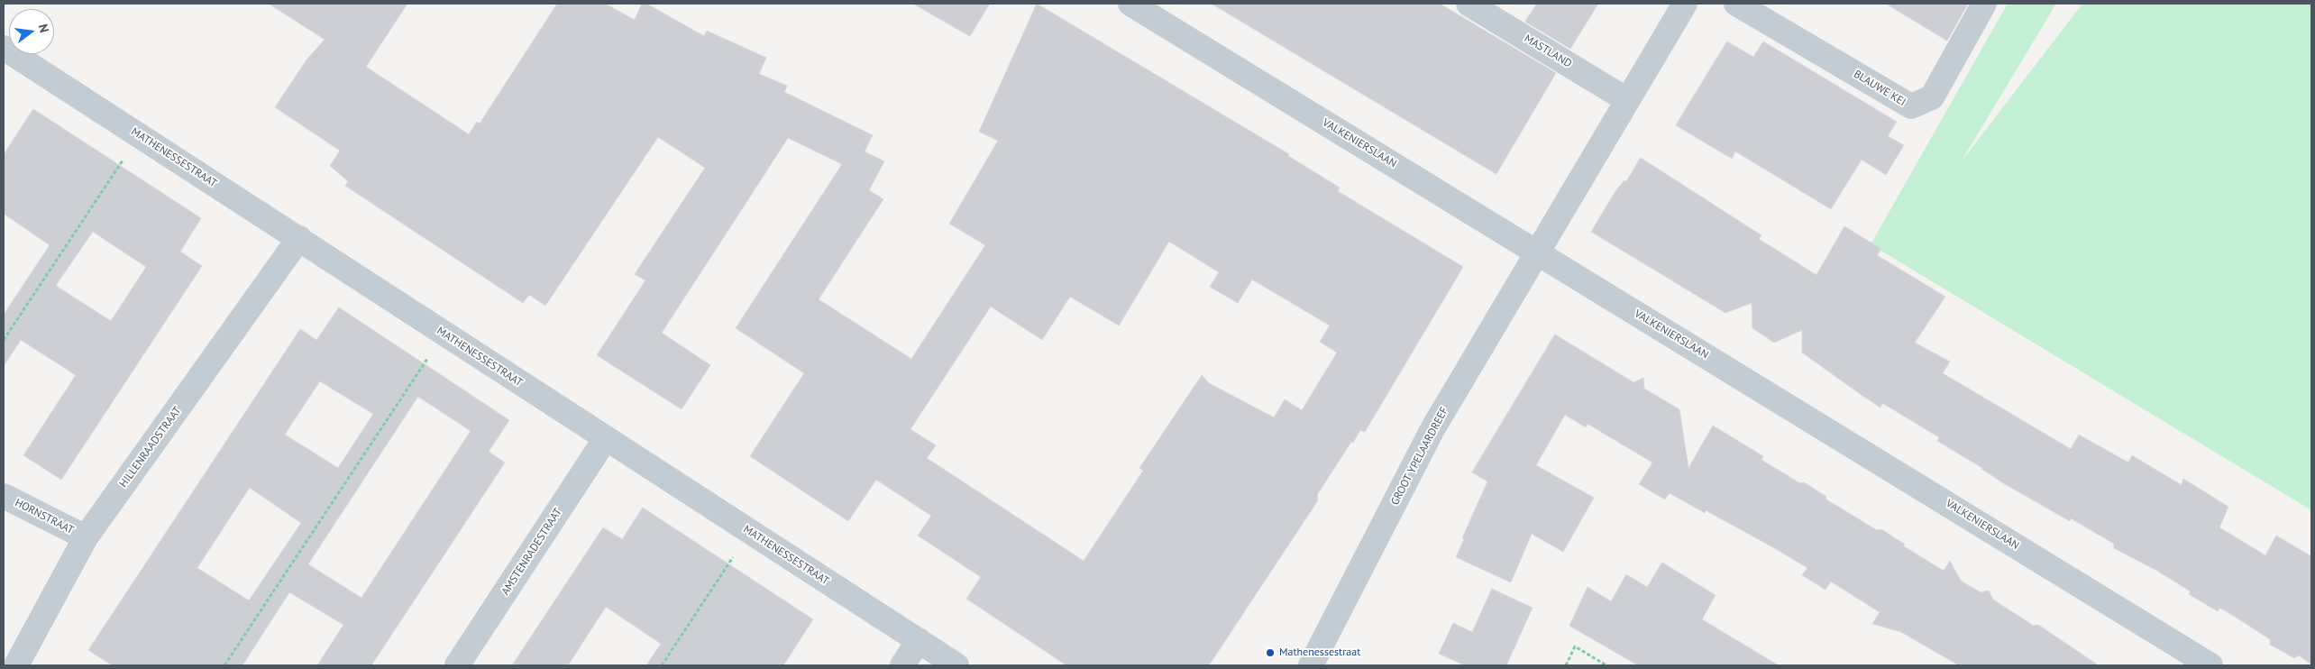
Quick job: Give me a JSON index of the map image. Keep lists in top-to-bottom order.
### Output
{
  "streets": {
    "street": [
      "MASTLAND",
      "BLAUWE KEI",
      "VALKENIERSLAAN",
      "MATHENESSESTRAAT",
      "HILLENRAADSTRAAT",
      "GROOT YPELAARDREEF",
      "HORNSTRAAT",
      "AMSTENRADESTRAAT"
    ]
  },
  "crossings": [
    ["VALKENIERSLAAN", "GROOT YPELAARDREEF"],
    ["MATHENESSESTRAAT", "HILLENRAADSTRAAT"],
    ["MATHENESSESTRAAT", "AMSTENRADESTRAAT"],
    ["HILLENRAADSTRAAT", "HORNSTRAAT"]
  ],
  "places": ["Mathenessestraat"],
  "north": "right"
}
